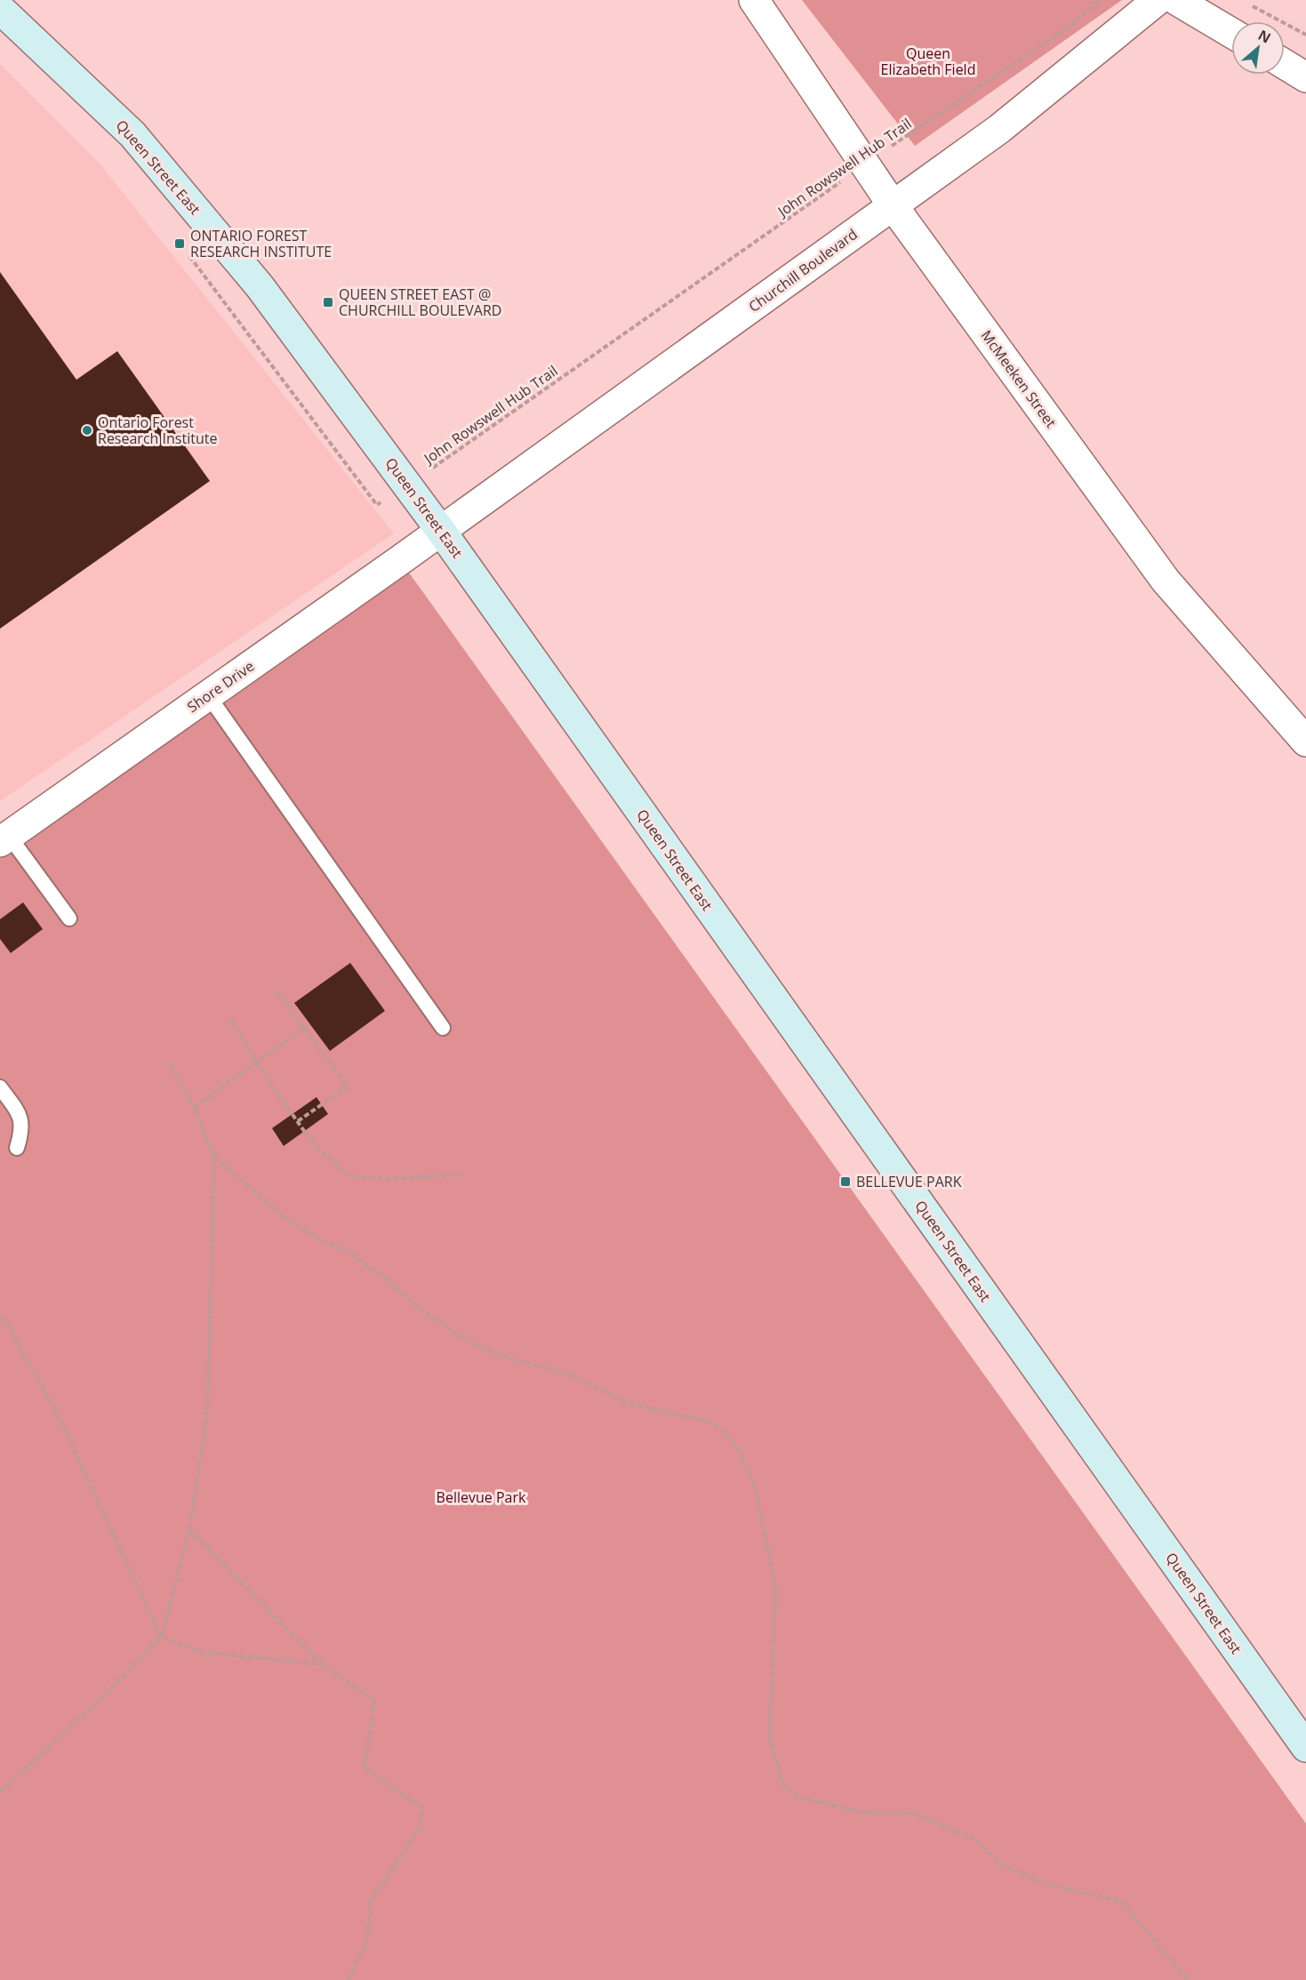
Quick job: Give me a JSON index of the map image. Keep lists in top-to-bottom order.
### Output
{
  "streets": {
    "main road": ["Queen Street East"],
    "street": ["Churchill Boulevard", "McMeeken Street", "Shore Drive"],
    "path": ["John Rowswell Hub Trail"]
  },
  "crossings": [
    ["Queen Street East", "John Rowswell Hub Trail"],
    ["Queen Street East", "Churchill Boulevard"],
    ["Queen Street East", "Shore Drive"],
    ["John Rowswell Hub Trail", "McMeeken Street"],
    ["Churchill Boulevard", "McMeeken Street"],
    ["Churchill Boulevard", "Shore Drive"]
  ],
  "parks": ["Queen Elizabeth Field", "Bellevue Park"],
  "places": {
    "transit": ["ONTARIO FOREST RESEARCH INSTITUTE", "QUEEN STREET EAST @ CHURCHILL BOULEVARD", "BELLEVUE PARK"],
    "other": ["Ontario Forest Research Institute"]
  },
  "north": "top right"
}
